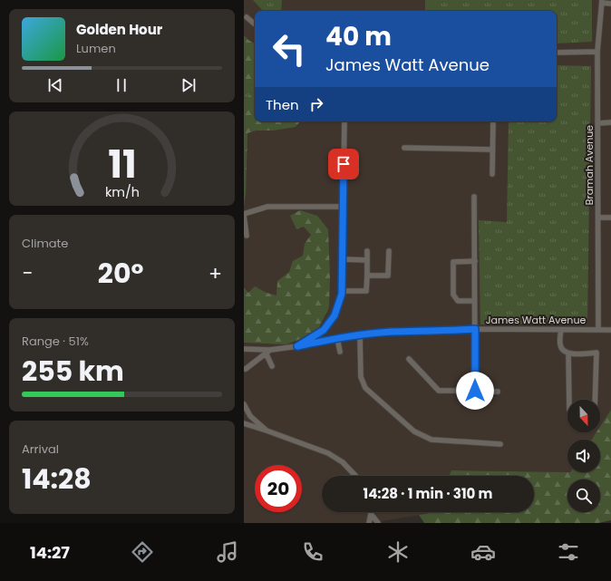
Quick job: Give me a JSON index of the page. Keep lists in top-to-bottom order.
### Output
{
  "streets": {
    "lane": ["Bramah Avenue", "James Watt Avenue"]
  },
  "crossings": [
    ["Bramah Avenue", "James Watt Avenue"]
  ],
  "north": "bottom",
  "page": {
    "turn": ["40 m", "James Watt Avenue"],
    "song": ["Golden Hour", "Lumen"],
    "then": "Then",
    "tile": [
      "Climate",
      ["Range · 51%", "255 km"],
      ["Arrival", "14:28"]
    ],
    "heat": ["−", "20°", "+"],
    "limit": "20",
    "trip": "14:28 · 1 min · 310 m",
    "tabs": "14:27",
    "gauge": ["11", "km/h"]
  }
}
